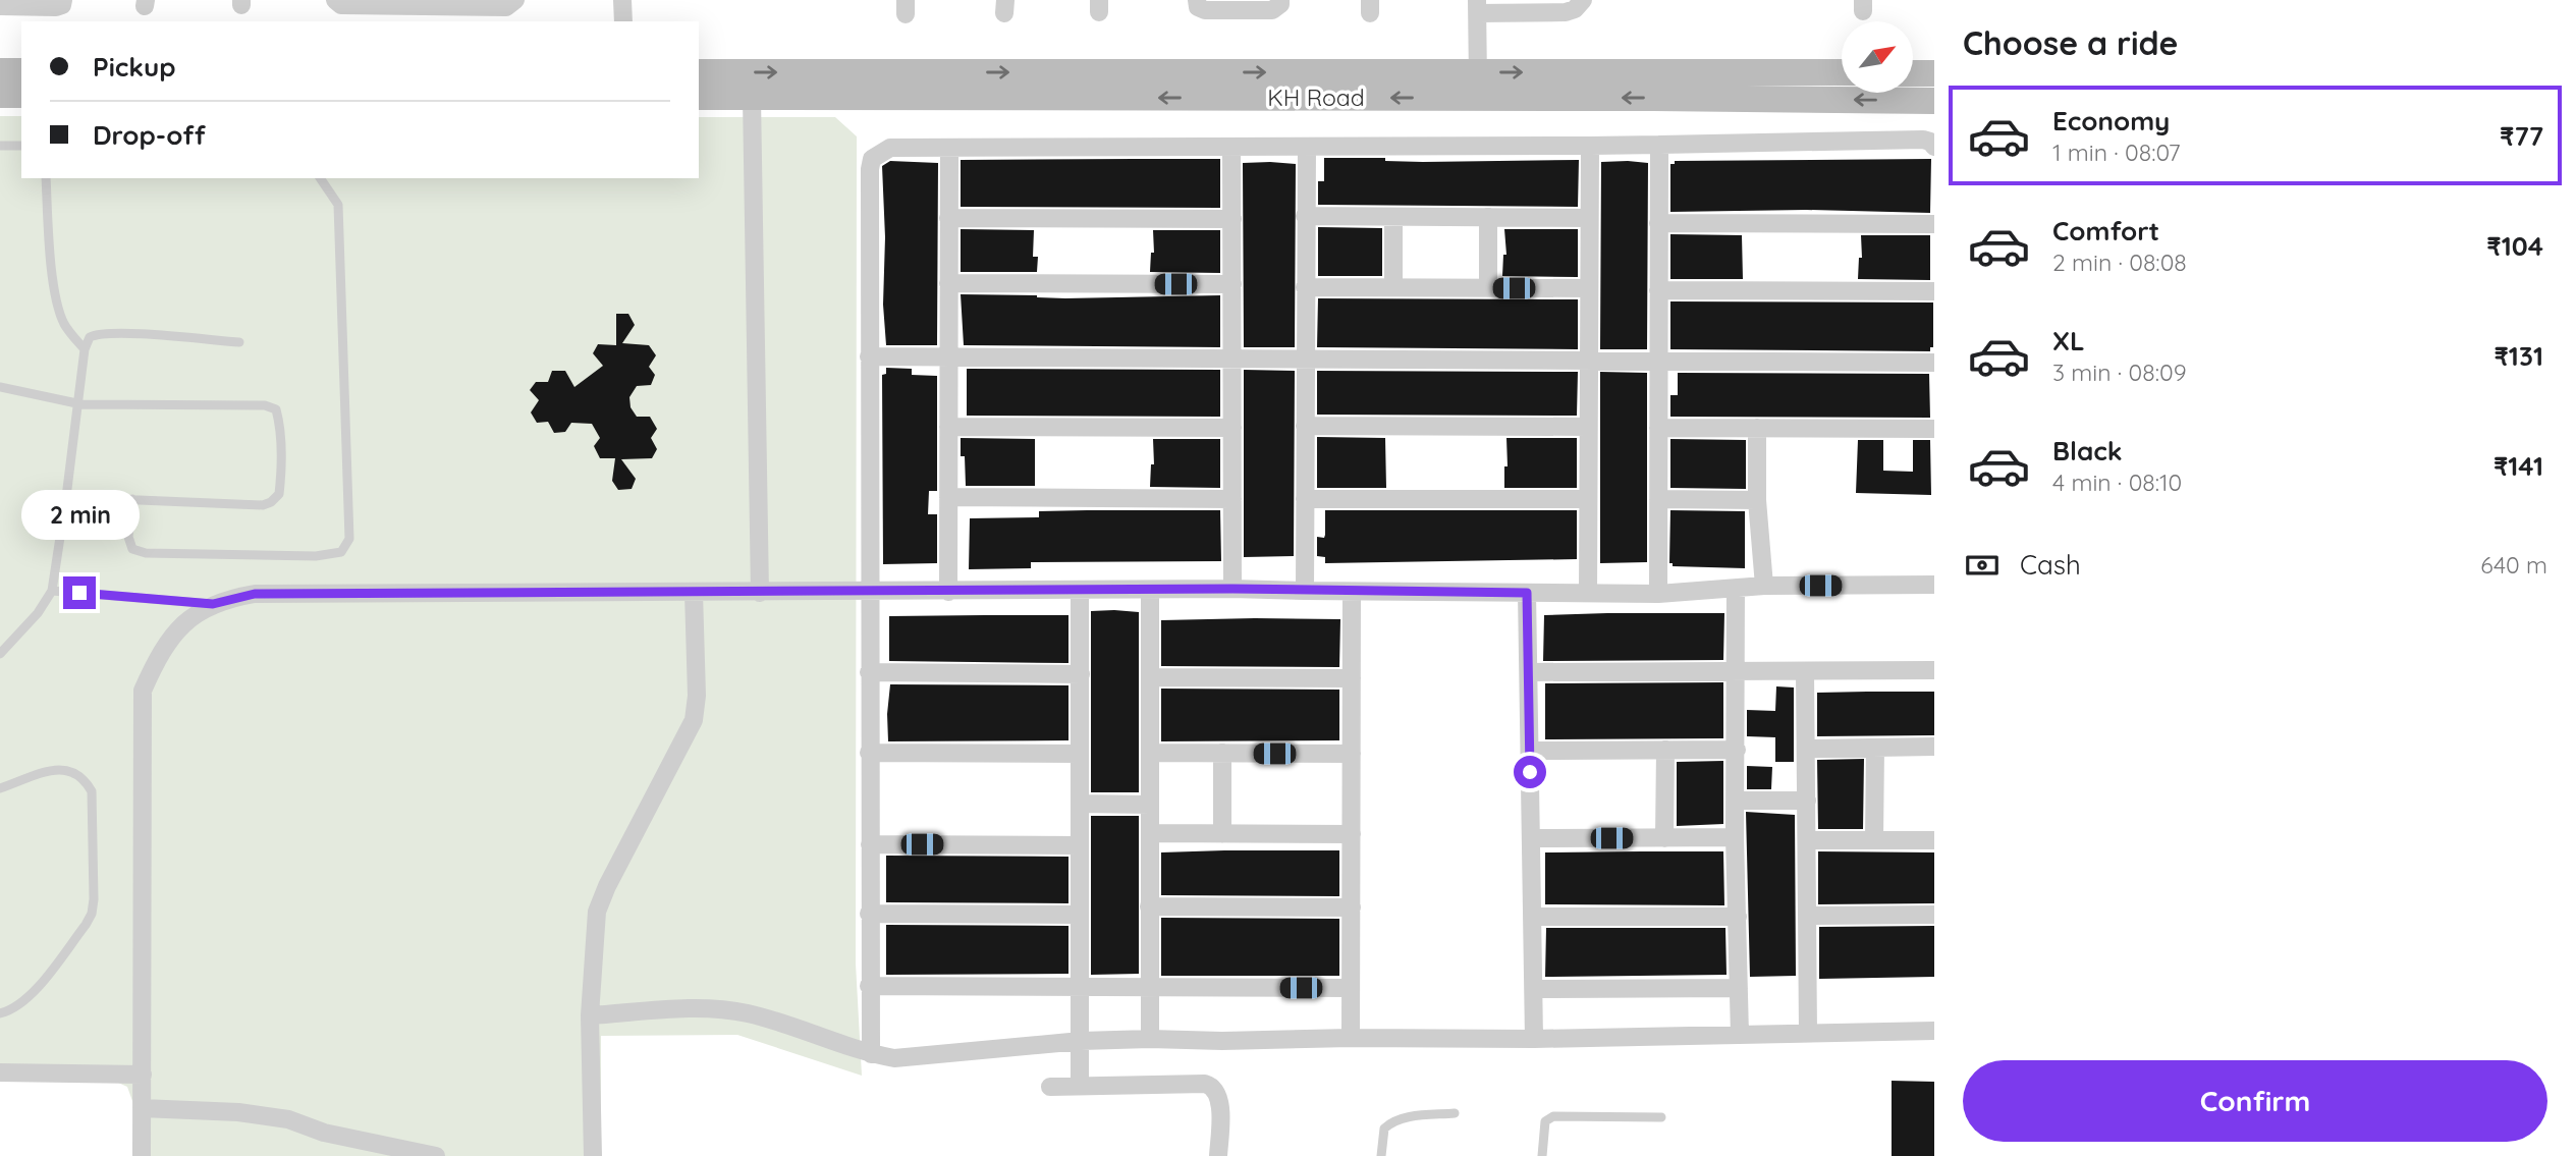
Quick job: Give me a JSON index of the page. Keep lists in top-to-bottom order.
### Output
{
  "streets": {
    "main road": ["KH Road"]
  },
  "north": "top right",
  "page": {
    "heading": "Choose a ride",
    "banner": ["Pickup", "Drop-off"],
    "list": [
      {
        "name": "Economy",
        "note": "1 min · 08:07",
        "value": "₹77"
      },
      {
        "name": "Comfort",
        "note": "2 min · 08:08",
        "value": "₹104"
      },
      {
        "name": "XL",
        "note": "3 min · 08:09",
        "value": "₹131"
      },
      {
        "name": "Black",
        "note": "4 min · 08:10",
        "value": "₹141"
      }
    ],
    "bubble": "2 min",
    "pay": ["Cash", "640 m"],
    "buttons": "Confirm"
  }
}
